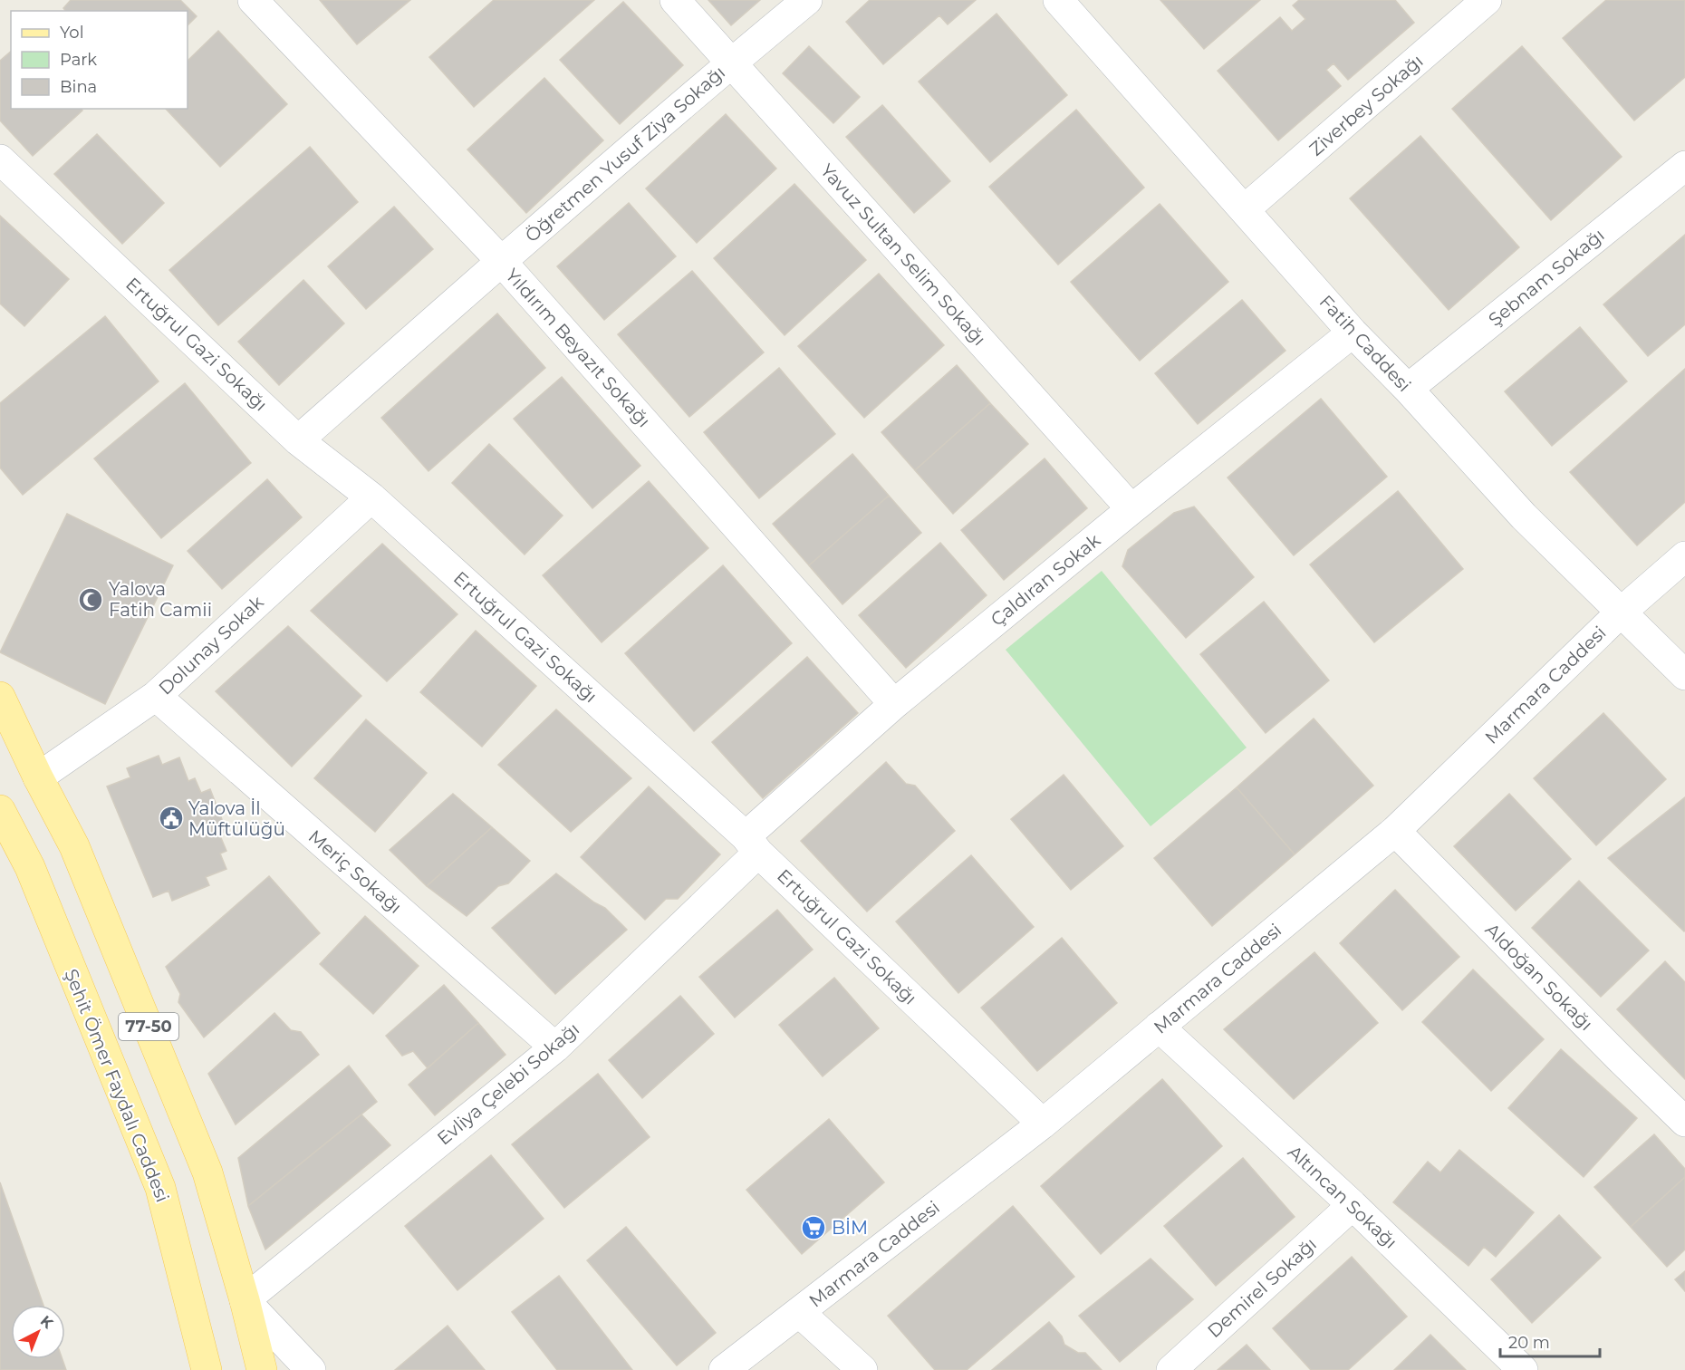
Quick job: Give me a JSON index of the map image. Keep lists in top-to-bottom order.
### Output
{
  "streets": {
    "main road": ["77-50", "Şehit Ömer Faydalı Caddesi"],
    "street": [
      "Ziverbey Sokağı",
      "Öğretmen Yusuf Ziya Sokağı",
      "Yavuz Sultan Selim Sokağı",
      "Şebnam Sokağı",
      "Fatih Caddesi",
      "Ertuğrul Gazi Sokağı",
      "Yıldırım Beyazıt Sokağı",
      "Çaldıran Sokak",
      "Dolunay Sokak",
      "Marmara Caddesi",
      "Meriç Sokağı",
      "Aldoğan Sokağı",
      "Evliya Çelebi Sokağı",
      "Altıncan Sokağı",
      "Demirel Sokağı"
    ]
  },
  "crossings": [
    ["Ziverbey Sokağı", "Fatih Caddesi"],
    ["Öğretmen Yusuf Ziya Sokağı", "Yavuz Sultan Selim Sokağı"],
    ["Öğretmen Yusuf Ziya Sokağı", "Ertuğrul Gazi Sokağı"],
    ["Öğretmen Yusuf Ziya Sokağı", "Yıldırım Beyazıt Sokağı"],
    ["Yavuz Sultan Selim Sokağı", "Çaldıran Sokak"],
    ["Şebnam Sokağı", "Fatih Caddesi"],
    ["Fatih Caddesi", "Çaldıran Sokak"],
    ["Fatih Caddesi", "Marmara Caddesi"],
    ["Ertuğrul Gazi Sokağı", "Çaldıran Sokak"],
    ["Ertuğrul Gazi Sokağı", "Dolunay Sokak"],
    ["Ertuğrul Gazi Sokağı", "Marmara Caddesi"],
    ["Ertuğrul Gazi Sokağı", "Evliya Çelebi Sokağı"],
    ["Yıldırım Beyazıt Sokağı", "Çaldıran Sokak"],
    ["Çaldıran Sokak", "Evliya Çelebi Sokağı"],
    ["Dolunay Sokak", "Meriç Sokağı"],
    ["Dolunay Sokak", "77-50"],
    ["Marmara Caddesi", "Aldoğan Sokağı"],
    ["Marmara Caddesi", "Altıncan Sokağı"],
    ["Meriç Sokağı", "Evliya Çelebi Sokağı"],
    ["77-50", "Evliya Çelebi Sokağı"],
    ["Altıncan Sokağı", "Demirel Sokağı"]
  ],
  "places": {
    "mosque": ["Yalova Fatih Camii"],
    "public building": ["Yalova İl Müftülüğü"],
    "supermarket": ["BİM"]
  },
  "legend": ["Yol", "Park", "Bina"],
  "scale_bar": "20 m",
  "north": "top right"
}
